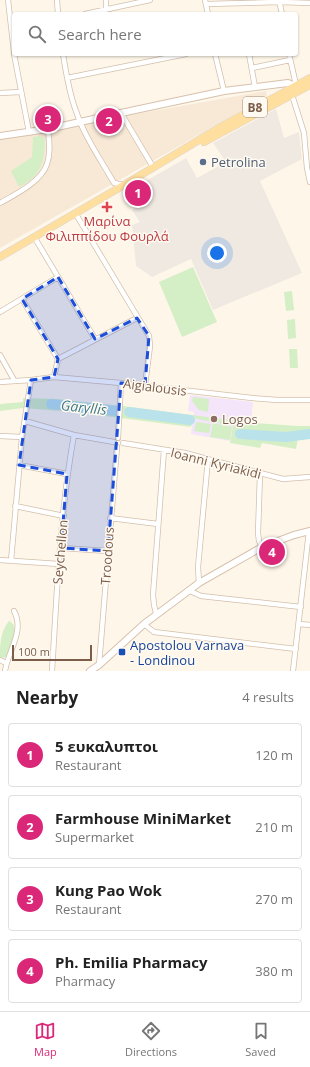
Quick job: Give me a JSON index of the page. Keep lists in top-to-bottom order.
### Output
{
  "streets": {
    "main road": ["B8"],
    "street": [
      "Aigialousis",
      "Ioanni Kyriakidi",
      "Seychellon",
      "Troodous"
    ]
  },
  "crossings": [
    ["Ioanni Kyriakidi", "Troodous"]
  ],
  "water": ["Garyllis"],
  "places": {
    "other": ["Petrolina", "Logos"],
    "health": ["Μαρίνα Φιλιππίδου Φουρλά"],
    "transit": ["Apostolou Varnava - Londinou"]
  },
  "scale_bar": "100 m",
  "page": {
    "search": "Search here",
    "pins": [
      "3",
      "2",
      "1",
      "4"
    ],
    "scale": "100 m",
    "heading": ["Nearby", "4 results"],
    "list": [
      {
        "mark": "1",
        "name": "5 ευκαλυπτοι",
        "note": "Restaurant",
        "value": "120 m"
      },
      {
        "mark": "2",
        "name": "Farmhouse MiniMarket",
        "note": "Supermarket",
        "value": "210 m"
      },
      {
        "mark": "3",
        "name": "Kung Pao Wok",
        "note": "Restaurant",
        "value": "270 m"
      },
      {
        "mark": "4",
        "name": "Ph. Emilia Pharmacy",
        "note": "Pharmacy",
        "value": "380 m"
      }
    ],
    "nav": ["Map", "Directions", "Saved"]
  }
}
